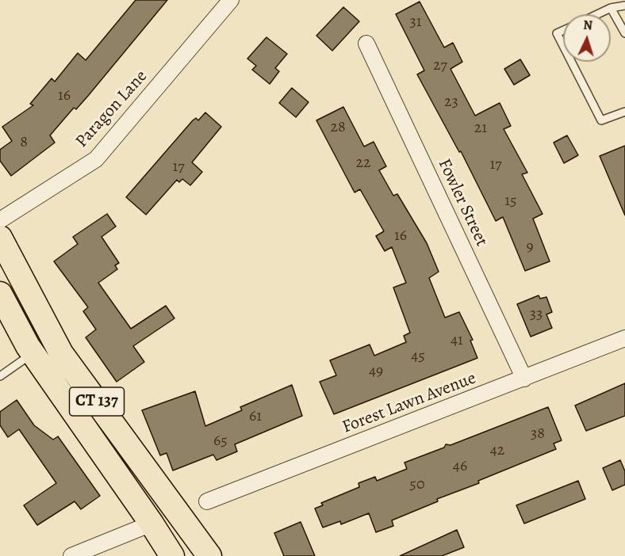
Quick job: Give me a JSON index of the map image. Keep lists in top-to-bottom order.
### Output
{
  "streets": {
    "main road": ["CT 137"],
    "street": ["Paragon Lane", "Fowler Street", "Forest Lawn Avenue"]
  },
  "crossings": [
    ["Fowler Street", "Forest Lawn Avenue"]
  ],
  "house_numbers": [
    "31",
    "27",
    "16",
    "23",
    "28",
    "21",
    "8",
    "22",
    "17",
    "17",
    "15",
    "16",
    "9",
    "33",
    "41",
    "45",
    "49",
    "61",
    "38",
    "65",
    "42",
    "46",
    "50"
  ],
  "north": "top"
}
